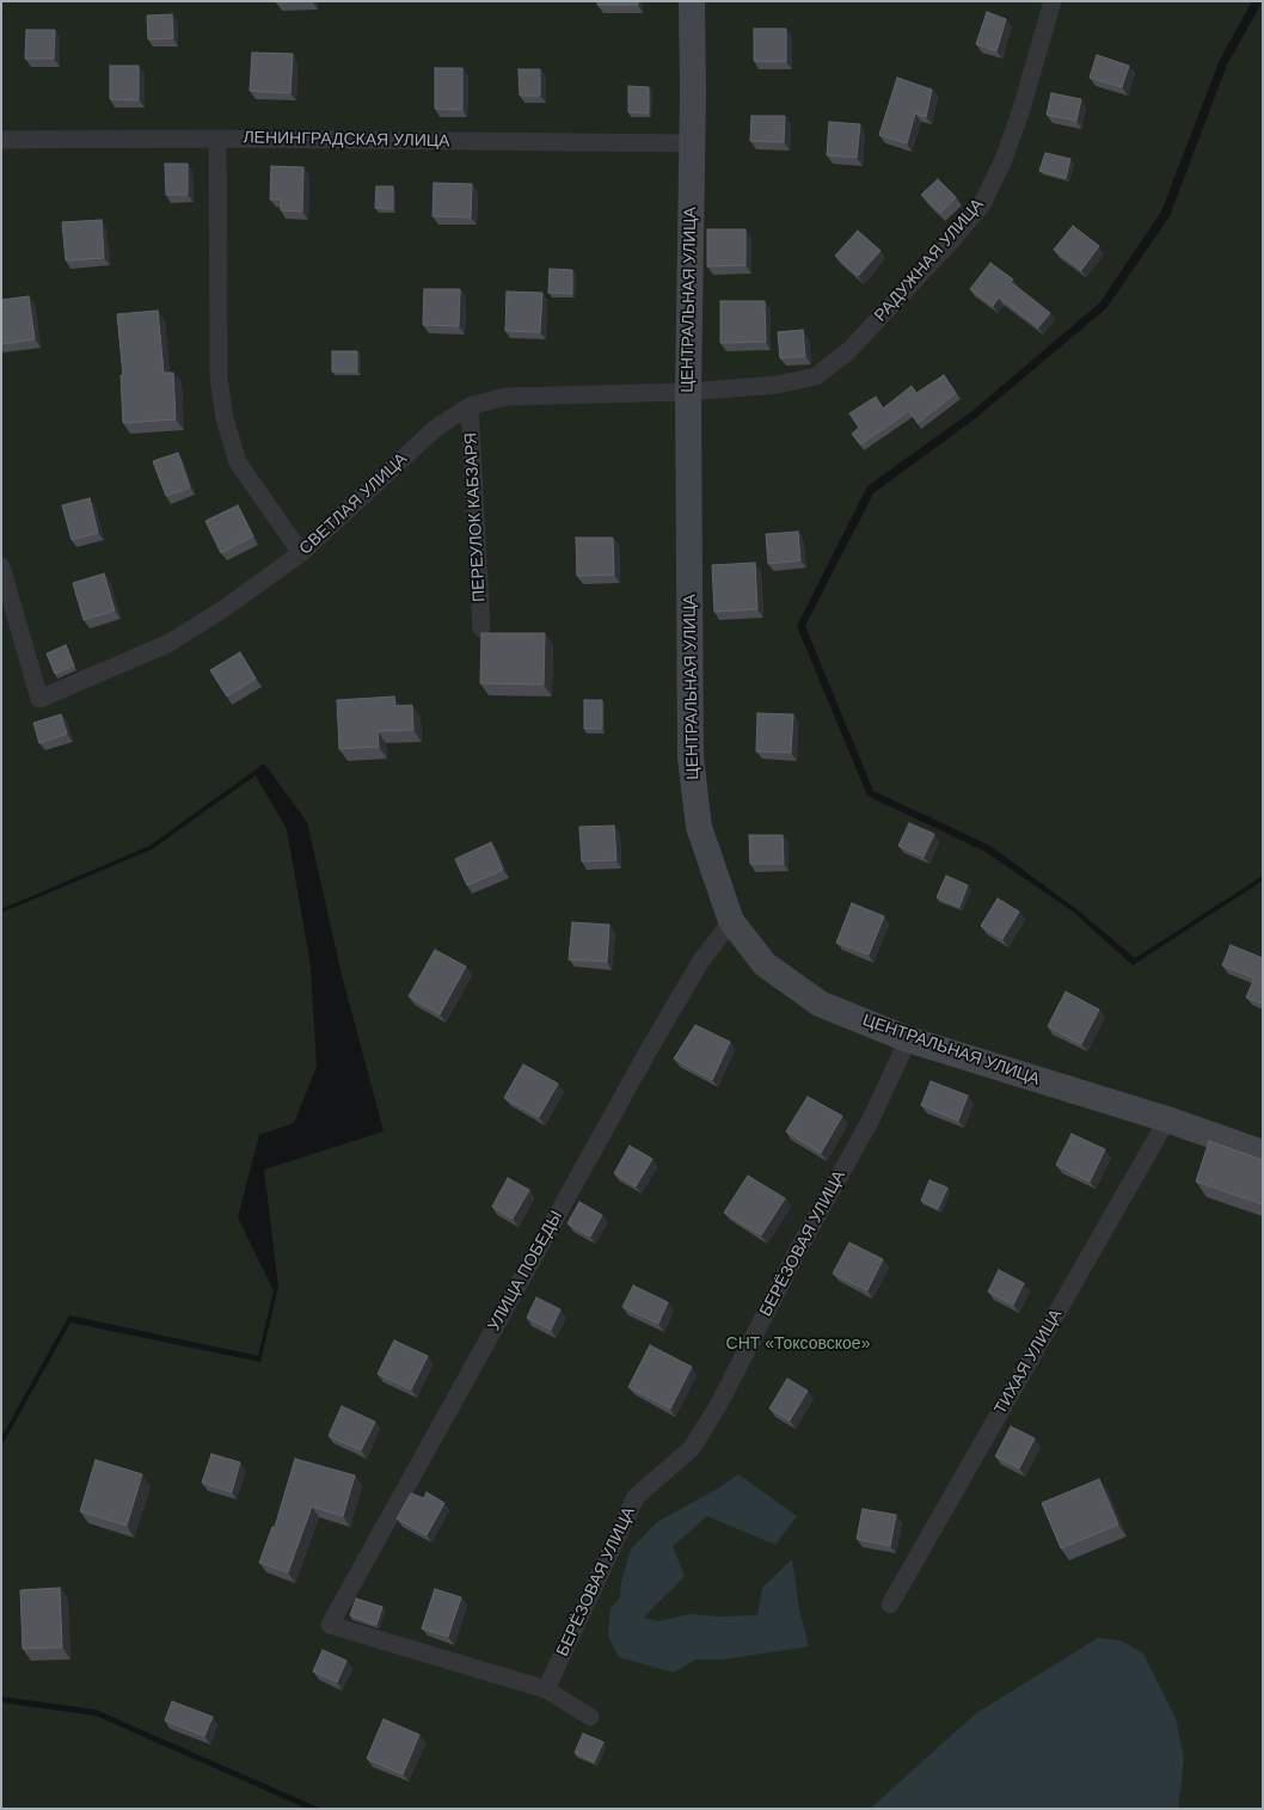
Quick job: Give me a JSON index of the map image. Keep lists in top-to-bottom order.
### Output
{
  "streets": {
    "street": [
      "ЛЕНИНГРАДСКАЯ УЛИЦА",
      "РАДУЖНАЯ УЛИЦА",
      "ЦЕНТРАЛЬНАЯ УЛИЦА",
      "СВЕТЛАЯ УЛИЦА",
      "ПЕРЕУЛОК КАБЗАРЯ",
      "БЕРЁЗОВАЯ УЛИЦА",
      "УЛИЦА ПОБЕДЫ",
      "ТИХАЯ УЛИЦА"
    ]
  },
  "crossings": [
    ["ЛЕНИНГРАДСКАЯ УЛИЦА", "ЦЕНТРАЛЬНАЯ УЛИЦА"],
    ["РАДУЖНАЯ УЛИЦА", "ЦЕНТРАЛЬНАЯ УЛИЦА"],
    ["РАДУЖНАЯ УЛИЦА", "СВЕТЛАЯ УЛИЦА"],
    ["ЦЕНТРАЛЬНАЯ УЛИЦА", "СВЕТЛАЯ УЛИЦА"],
    ["ЦЕНТРАЛЬНАЯ УЛИЦА", "БЕРЁЗОВАЯ УЛИЦА"],
    ["ЦЕНТРАЛЬНАЯ УЛИЦА", "УЛИЦА ПОБЕДЫ"],
    ["ЦЕНТРАЛЬНАЯ УЛИЦА", "ТИХАЯ УЛИЦА"],
    ["СВЕТЛАЯ УЛИЦА", "ПЕРЕУЛОК КАБЗАРЯ"],
    ["БЕРЁЗОВАЯ УЛИЦА", "УЛИЦА ПОБЕДЫ"]
  ],
  "parks": ["СНТ «Токсовское»"]
}
